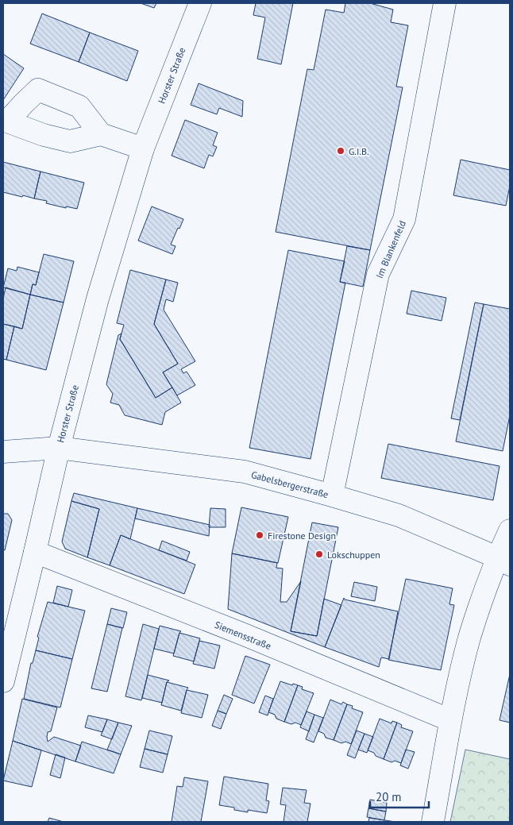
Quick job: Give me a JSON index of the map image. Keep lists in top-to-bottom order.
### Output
{
  "streets": {
    "street": [
      "Horster Straße",
      "Im Blankenfeld",
      "Gabelsbergerstraße",
      "Siemensstraße"
    ]
  },
  "crossings": [
    ["Horster Straße", "Gabelsbergerstraße"],
    ["Horster Straße", "Siemensstraße"],
    ["Im Blankenfeld", "Gabelsbergerstraße"]
  ],
  "places": ["G.I.B.", "Firestone Design", "Lokschuppen"],
  "scale_bar": "20 m"
}
